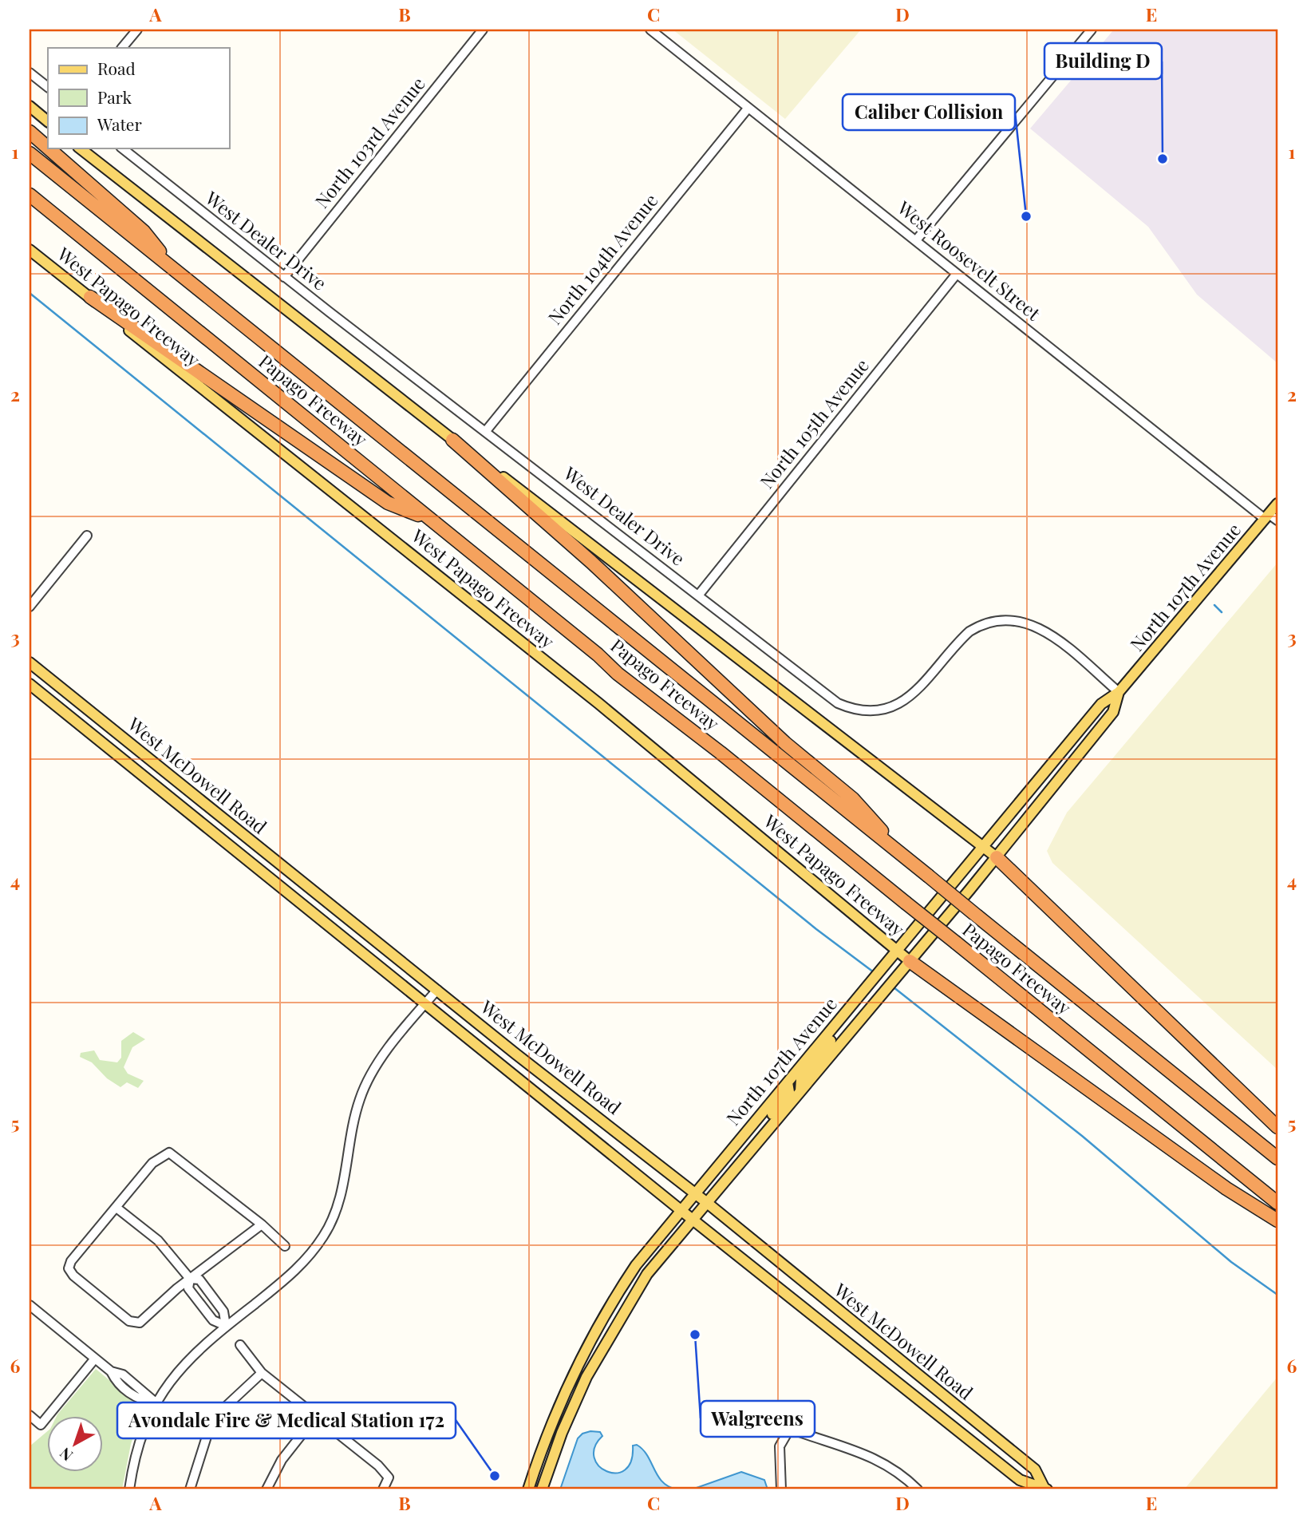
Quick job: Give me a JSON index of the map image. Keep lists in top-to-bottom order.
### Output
{
  "streets": {
    "highway": ["Papago Freeway"],
    "main road": ["West Papago Freeway", "North 107th Avenue", "West McDowell Road"],
    "street": [
      "North 103rd Avenue",
      "West Dealer Drive",
      "North 104th Avenue",
      "West Roosevelt Street",
      "North 105th Avenue"
    ]
  },
  "crossings": [
    ["North 103rd Avenue", "West Dealer Drive"],
    ["West Dealer Drive", "North 104th Avenue"],
    ["West Dealer Drive", "North 105th Avenue"],
    ["West Dealer Drive", "North 107th Avenue"],
    ["North 104th Avenue", "West Roosevelt Street"],
    ["West Roosevelt Street", "North 105th Avenue"],
    ["West Roosevelt Street", "North 107th Avenue"],
    ["West Papago Freeway", "North 107th Avenue"],
    ["North 107th Avenue", "West McDowell Road"]
  ],
  "places": [
    "Building D",
    "Caliber Collision",
    "Walgreens",
    "Avondale Fire & Medical Station 172"
  ],
  "legend": ["Road", "Park", "Water"],
  "north": "bottom left",
  "grid": {
    "columns": [
      "A",
      "B",
      "C",
      "D",
      "E"
    ],
    "rows": [
      "1",
      "2",
      "3",
      "4",
      "5",
      "6"
    ]
  }
}
